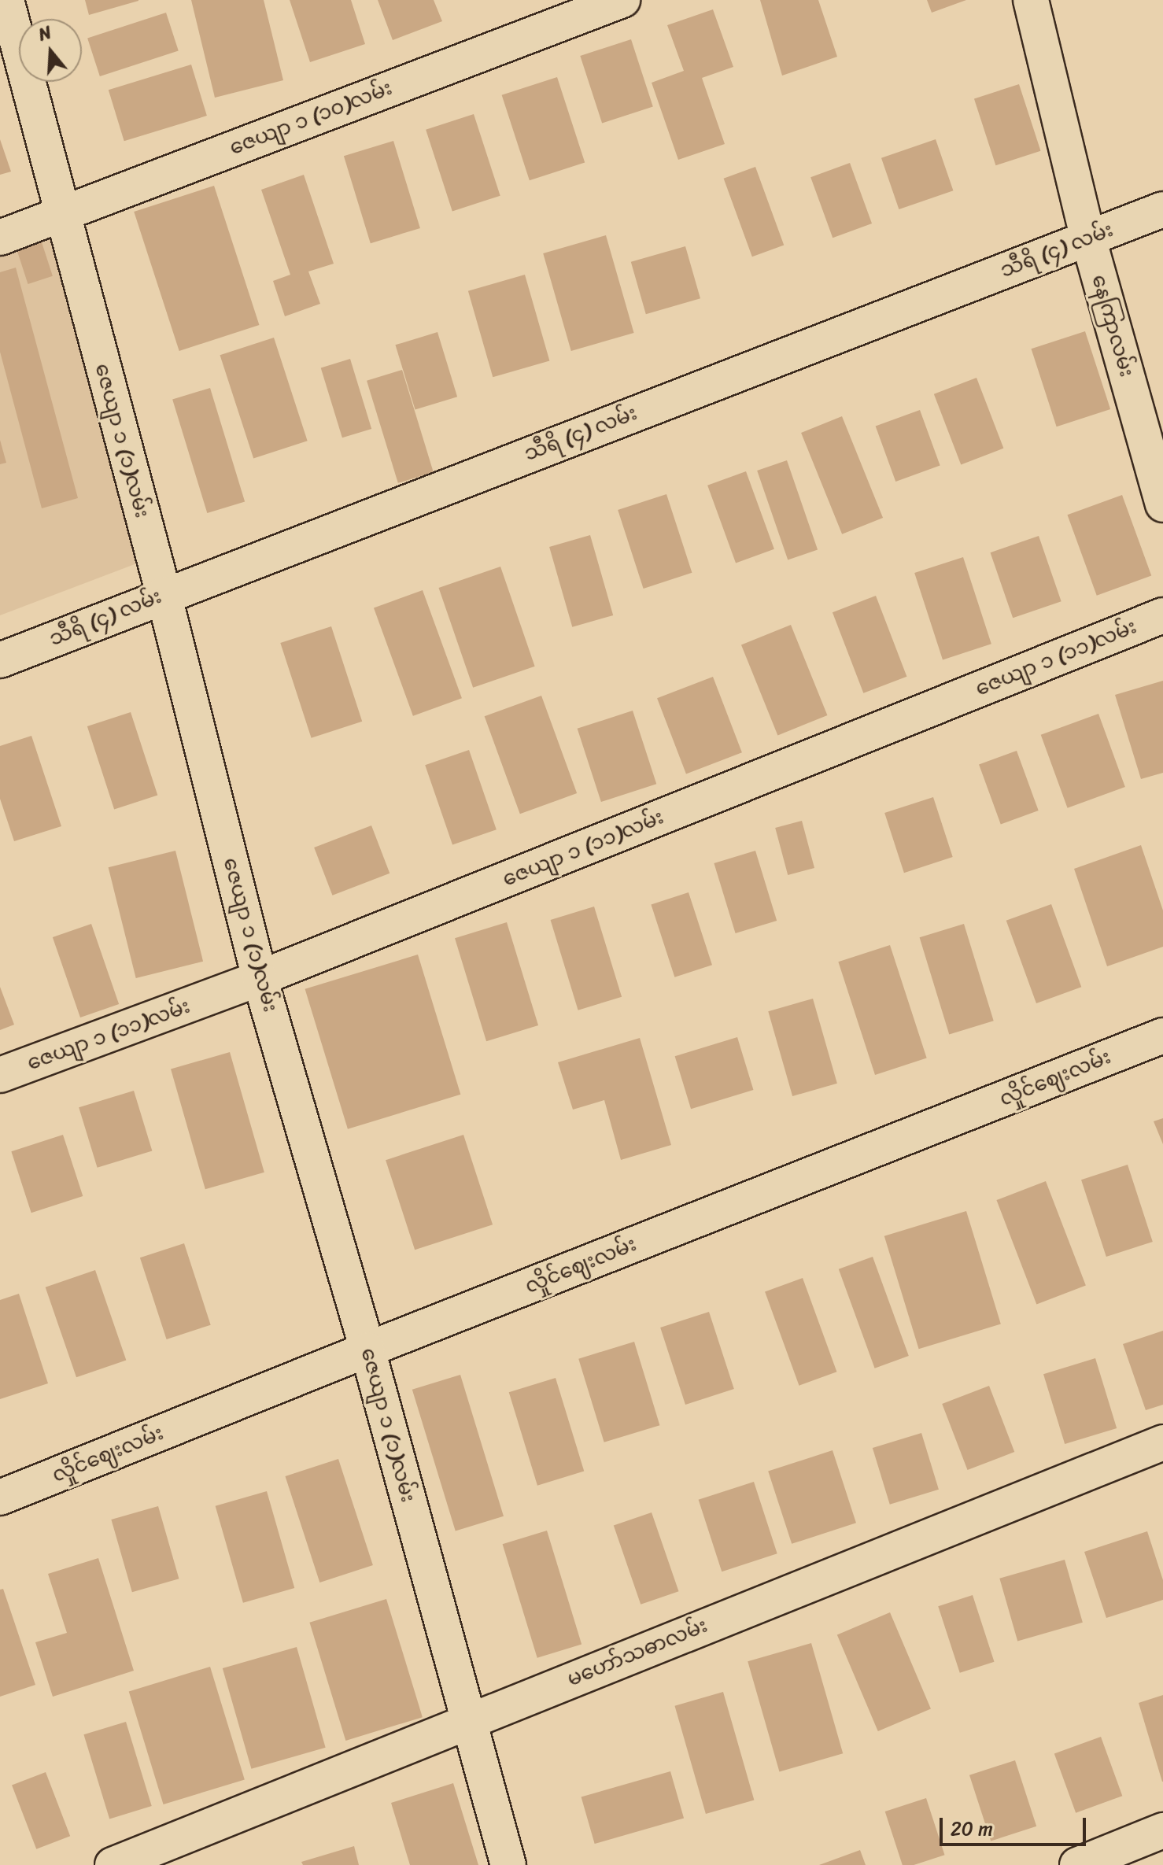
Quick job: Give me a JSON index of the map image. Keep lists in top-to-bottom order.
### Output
{
  "streets": {
    "street": [
      "ဇေယျာ ၁ (၁၀)လမ်း",
      "သီရိ (၄) လမ်း",
      "နေကြာလမ်း",
      "ဇေယျာ ၁ (၁)လမ်း",
      "ဇေယျာ ၁ (၁၁)လမ်း",
      "လှိုင်ဈေးလမ်း",
      "မဟော်သဓာလမ်း"
    ]
  },
  "crossings": [
    ["ဇေယျာ ၁ (၁၀)လမ်း", "ဇေယျာ ၁ (၁)လမ်း"],
    ["သီရိ (၄) လမ်း", "နေကြာလမ်း"],
    ["သီရိ (၄) လမ်း", "ဇေယျာ ၁ (၁)လမ်း"],
    ["ဇေယျာ ၁ (၁)လမ်း", "ဇေယျာ ၁ (၁၁)လမ်း"],
    ["ဇေယျာ ၁ (၁)လမ်း", "လှိုင်ဈေးလမ်း"],
    ["ဇေယျာ ၁ (၁)လမ်း", "မဟော်သဓာလမ်း"]
  ],
  "scale_bar": "20 m",
  "north": "top"
}
